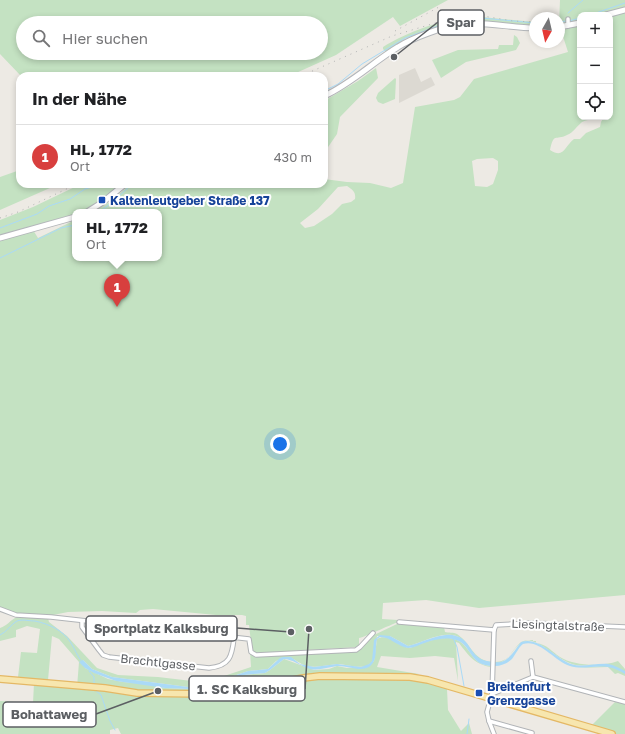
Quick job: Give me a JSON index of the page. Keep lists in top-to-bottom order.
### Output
{
  "streets": {
    "street": ["Liesingtalstraße", "Brachtlgasse"]
  },
  "places": {
    "other": [
      "Spar",
      "1. SC Kalksburg",
      "Sportplatz Kalksburg",
      "Bohattaweg"
    ],
    "transit": ["Kaltenleutgeber Straße 137", "Breitenfurt Grenzgasse"]
  },
  "north": "bottom",
  "page": {
    "map_buttons": ["+", "−"],
    "search": "Hier suchen",
    "heading": "In der Nähe",
    "list": [
      {
        "mark": "1",
        "name": "HL, 1772",
        "note": "Ort",
        "value": "430 m"
      }
    ],
    "popup": ["HL, 1772", "Ort"],
    "pins": "1"
  }
}
